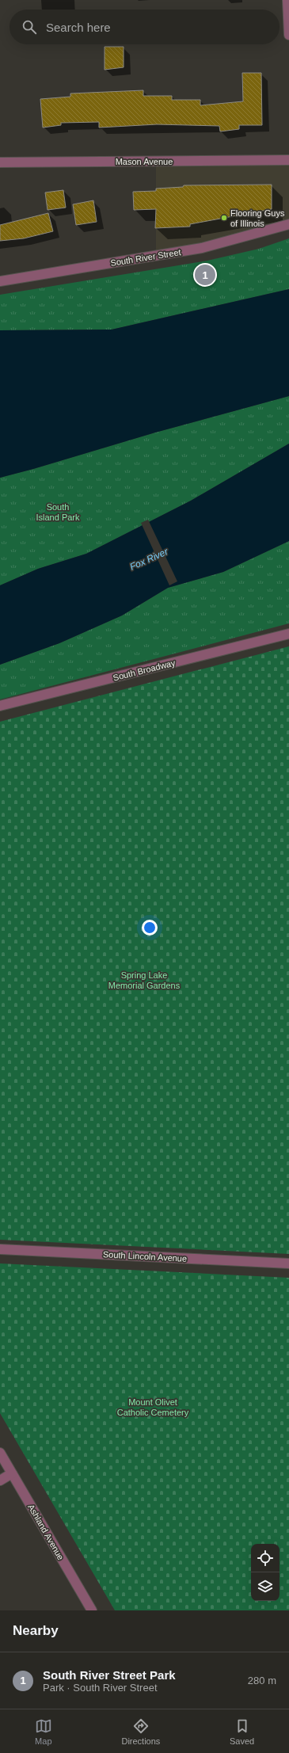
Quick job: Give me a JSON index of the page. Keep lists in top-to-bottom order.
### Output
{
  "streets": {
    "street": [
      "Mason Avenue",
      "South River Street",
      "South Broadway",
      "South Lincoln Avenue",
      "Ashland Avenue"
    ]
  },
  "water": ["Fox River"],
  "parks": ["South Island Park", "Spring Lake Memorial Gardens", "Mount Olivet Catholic Cemetery"],
  "places": ["Flooring Guys of Illinois"],
  "page": {
    "search": "Search here",
    "pins": "1",
    "heading": "Nearby",
    "list": [
      {
        "mark": "1",
        "name": "South River Street Park",
        "note": "Park · South River Street",
        "value": "280 m"
      }
    ],
    "nav": ["Map", "Directions", "Saved"]
  }
}
